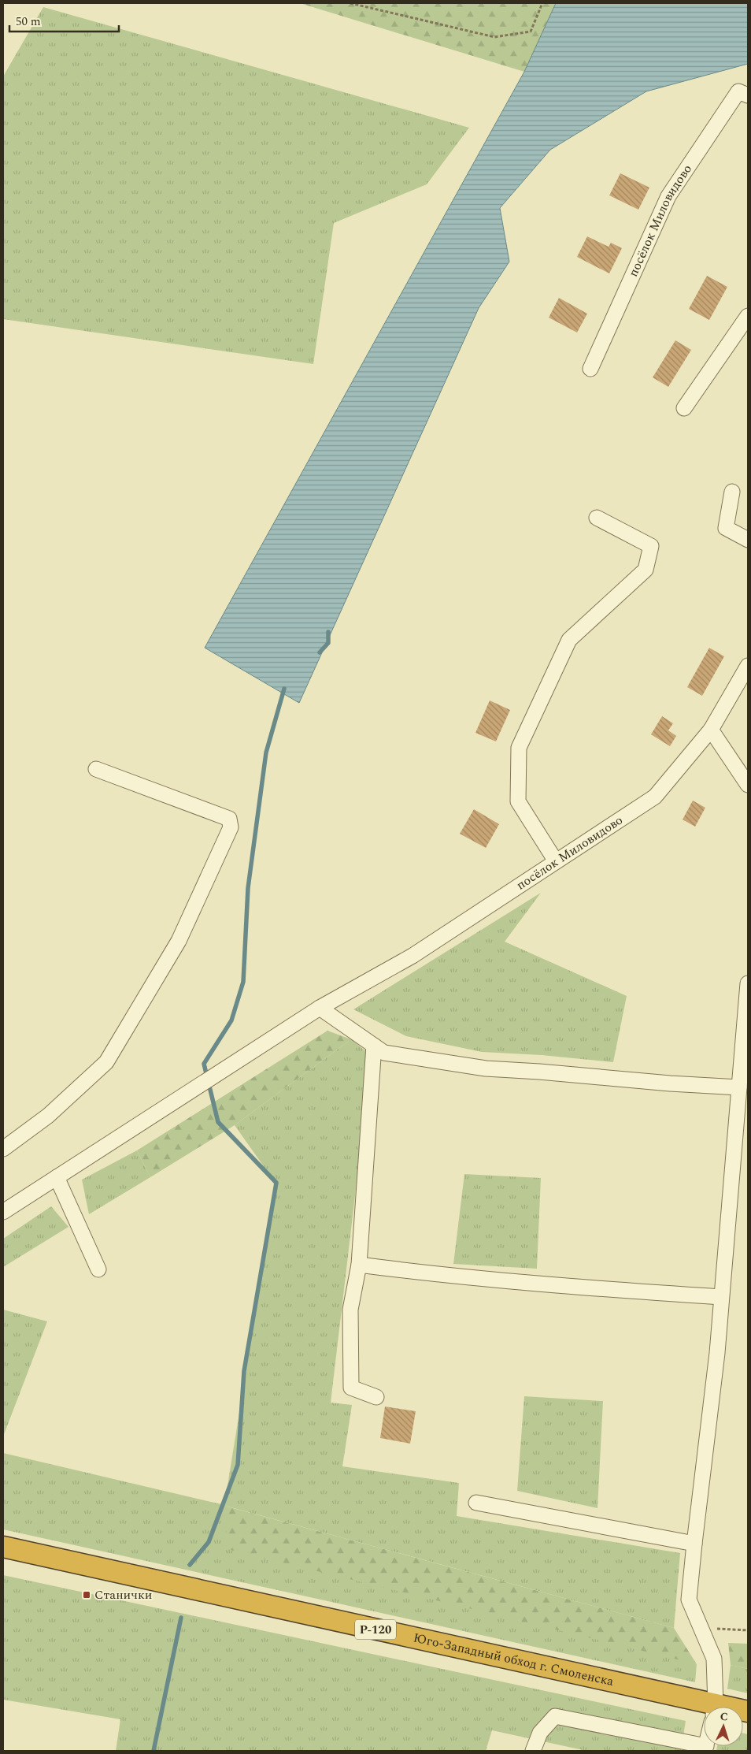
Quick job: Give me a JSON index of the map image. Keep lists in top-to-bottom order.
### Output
{
  "streets": {
    "highway": ["Р-120", "Юго-Западный обход г. Смоленска"],
    "street": ["посёлок Миловидово"]
  },
  "places": {
    "transit": ["Станички"]
  },
  "scale_bar": "50 m",
  "north": "top"
}
